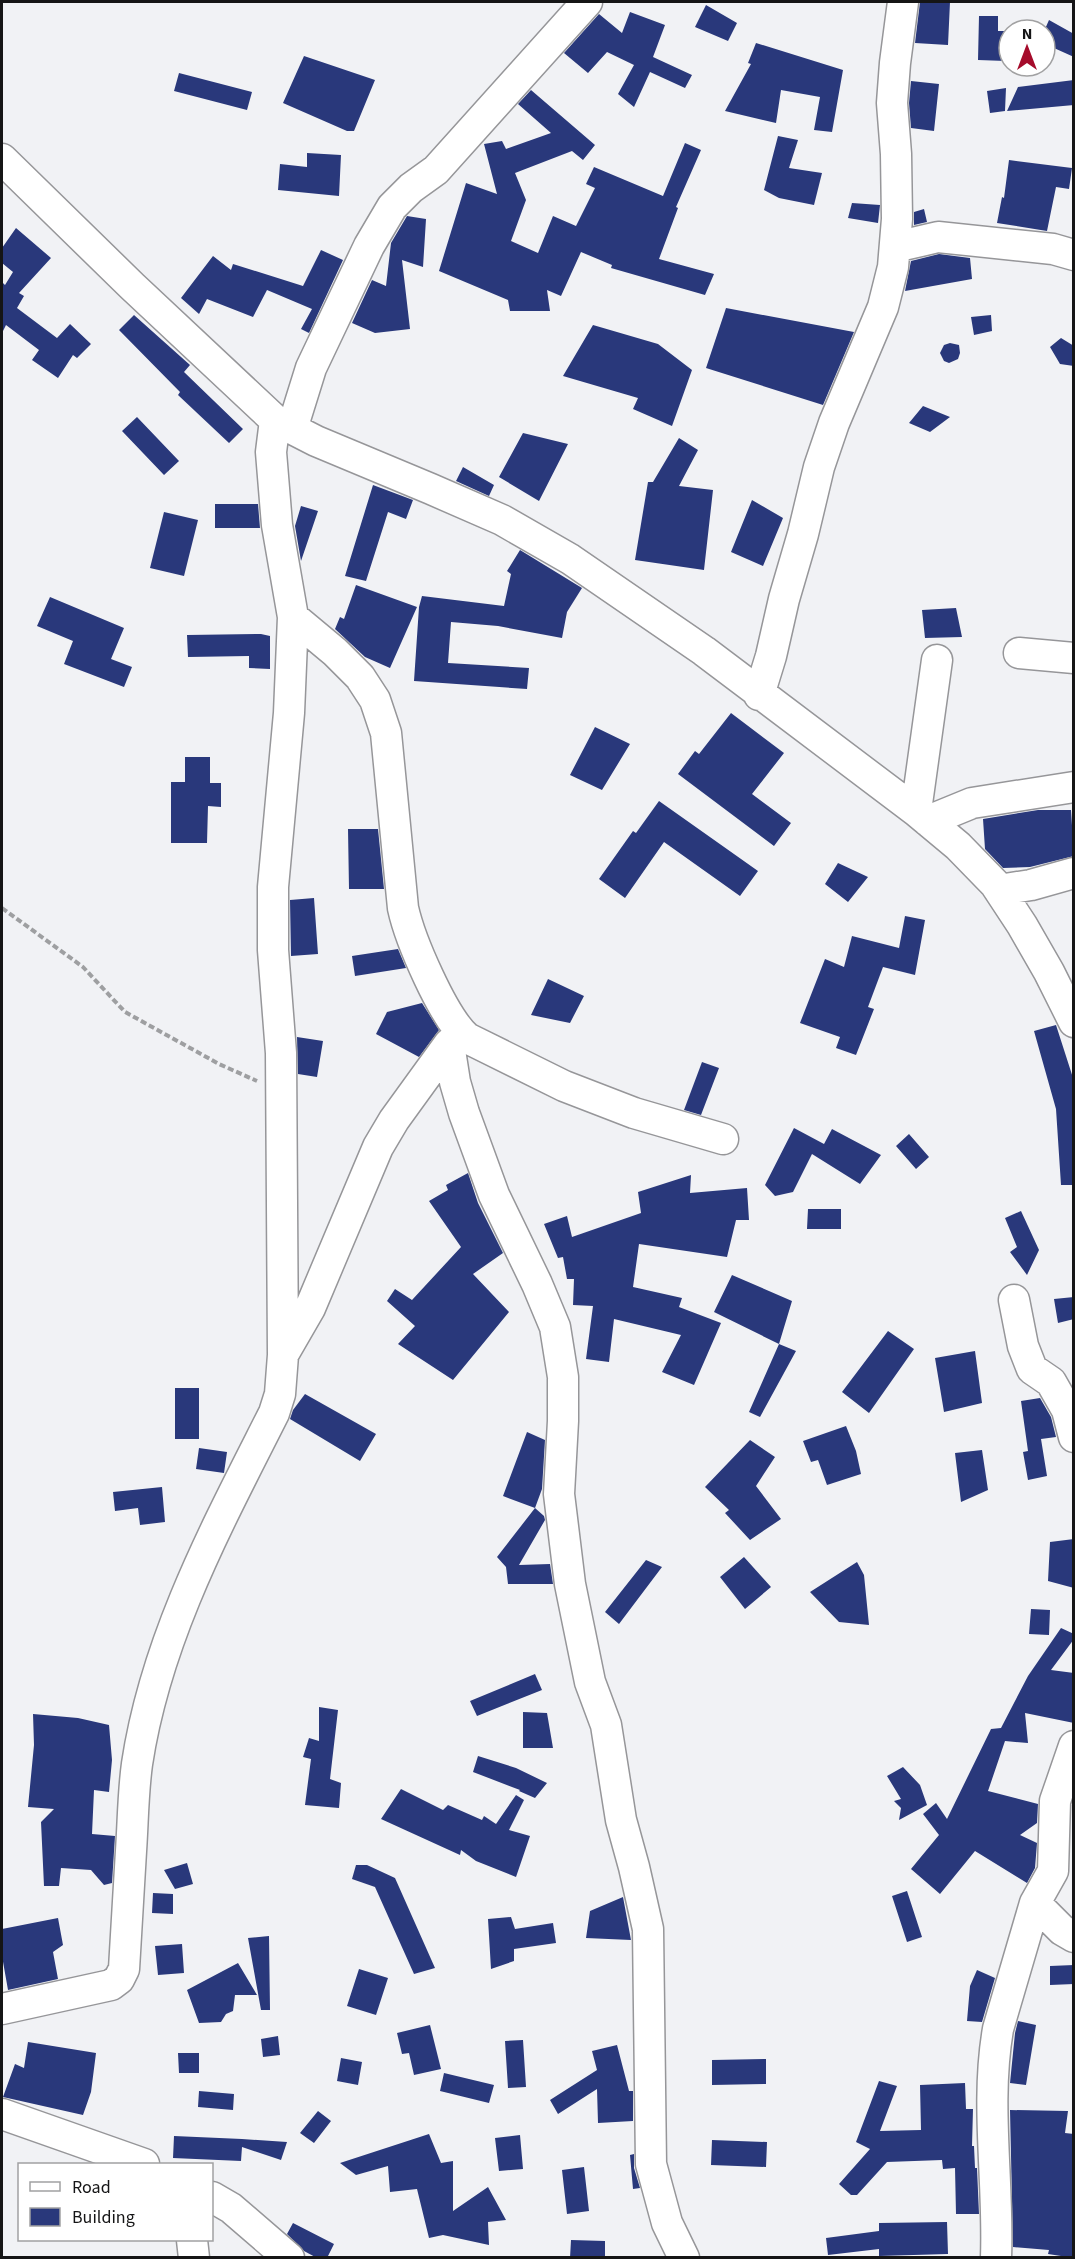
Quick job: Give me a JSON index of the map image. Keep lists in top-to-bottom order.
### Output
{
  "legend": ["Road", "Building"],
  "north": "top"
}
